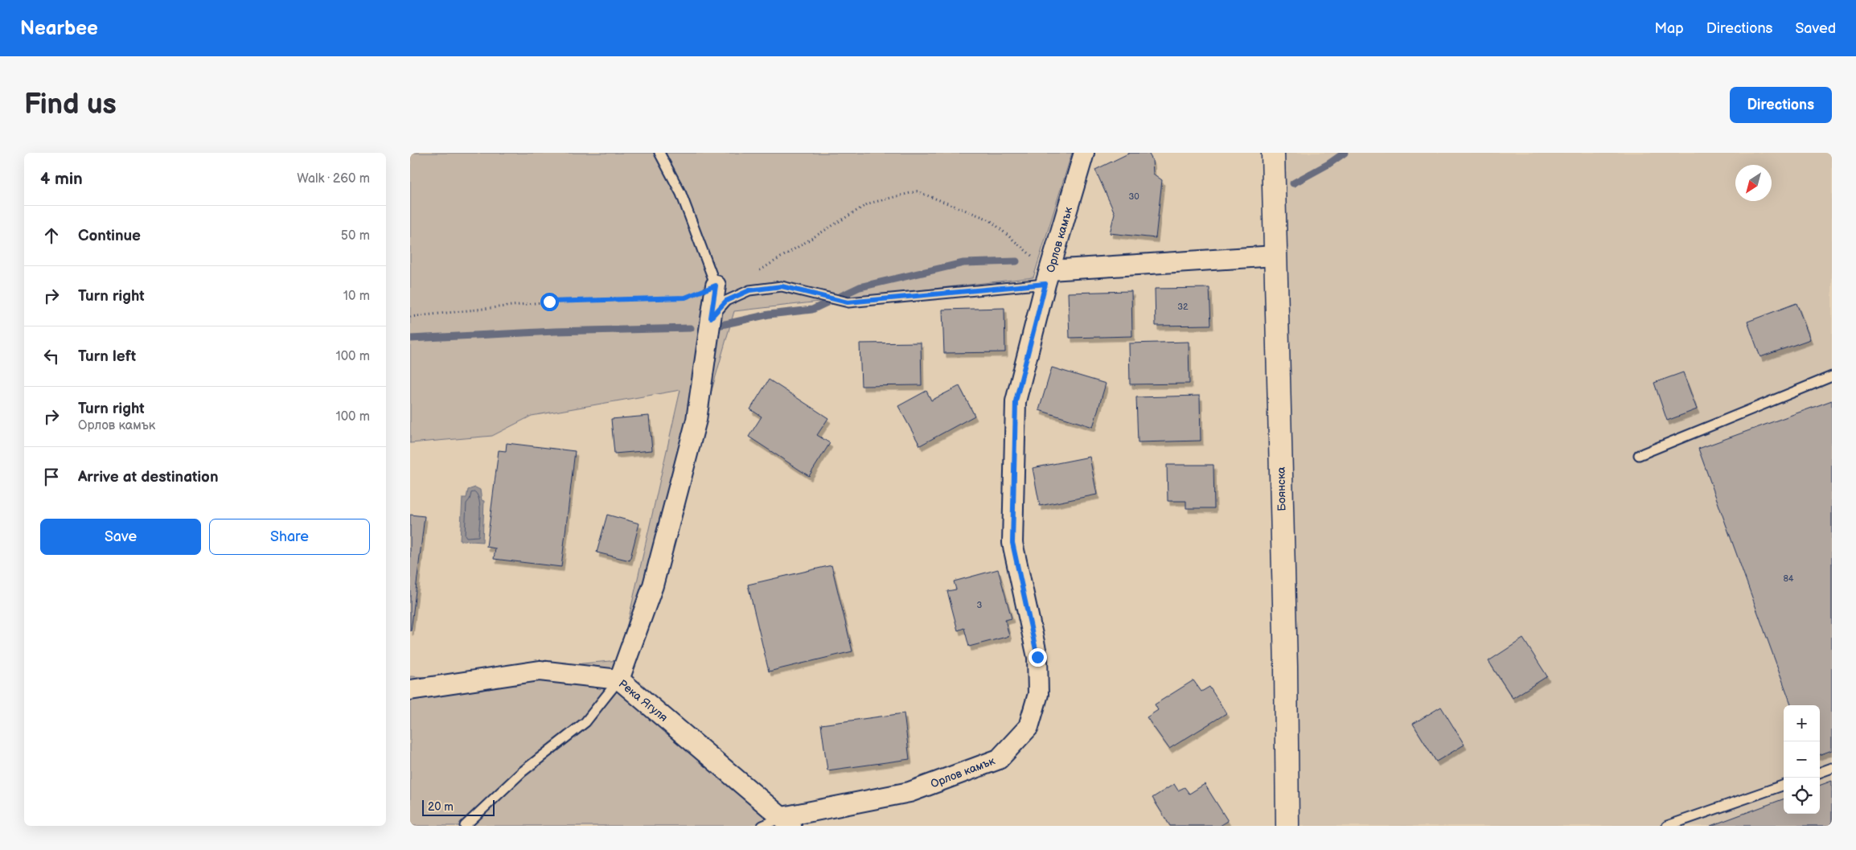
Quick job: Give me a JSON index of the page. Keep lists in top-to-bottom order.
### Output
{
  "streets": {
    "main road": ["Боянска"],
    "street": ["Орлов камък", "Река Ягуля"]
  },
  "crossings": [
    ["Орлов камък", "Река Ягуля"]
  ],
  "house_numbers": [
    "30",
    "32",
    "84",
    "3"
  ],
  "scale_bar": "20 m",
  "north": "bottom left",
  "page": {
    "header": "Nearbee",
    "nav": ["Map", "Directions", "Saved"],
    "buttons": [
      "Directions",
      ["Save", "Share"]
    ],
    "title": "Find us",
    "heading": ["4 min", "Walk · 260 m"],
    "list": [
      ["Continue", "50 m"],
      ["Turn right", "10 m"],
      ["Turn left", "100 m"],
      ["Turn right", "Орлов камък", "100 m"],
      "Arrive at destination"
    ],
    "map_buttons": ["+", "−"],
    "scale": "20 m"
  }
}
